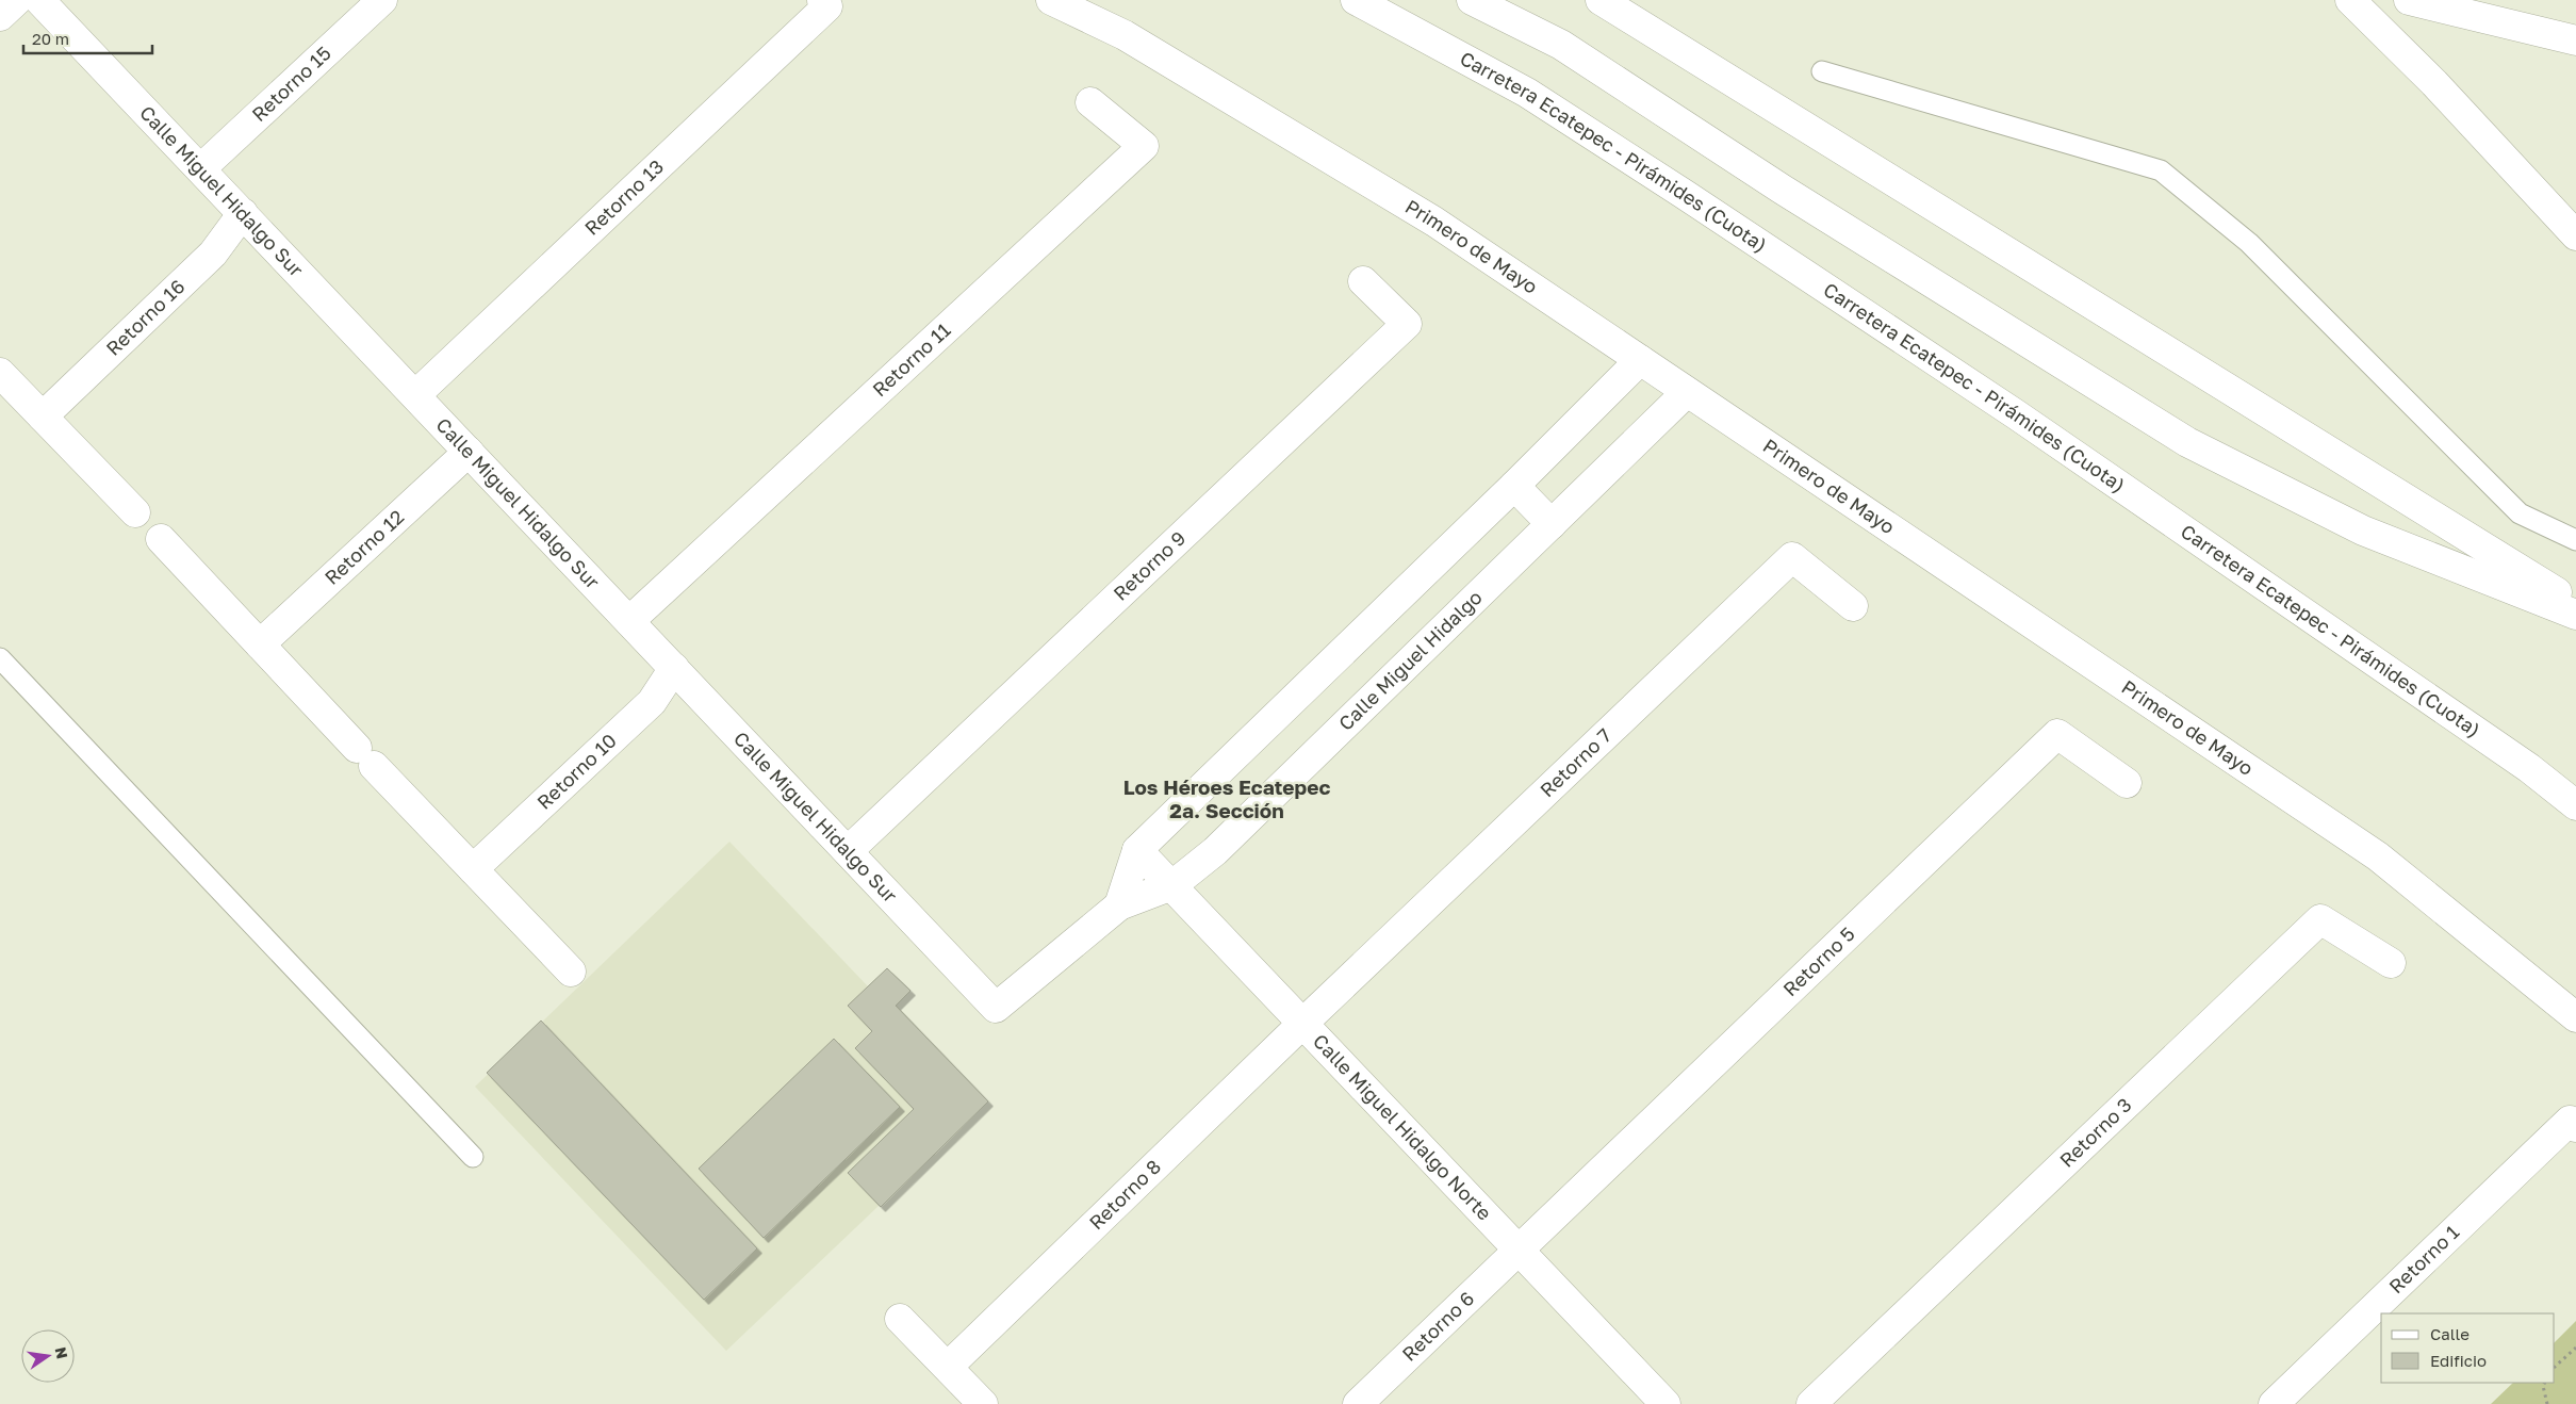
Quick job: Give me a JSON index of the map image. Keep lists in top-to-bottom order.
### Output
{
  "streets": {
    "main road": [
      "Retorno 15",
      "Carretera Ecatepec - Pirámides (Cuota)",
      "Calle Miguel Hidalgo Sur",
      "Retorno 13",
      "Primero de Mayo",
      "Retorno 16",
      "Retorno 11",
      "Retorno 12",
      "Retorno 9",
      "Calle Miguel Hidalgo",
      "Retorno 7",
      "Retorno 10",
      "Retorno 5",
      "Calle Miguel Hidalgo Norte",
      "Retorno 3",
      "Retorno 8",
      "Retorno 1",
      "Retorno 6"
    ]
  },
  "crossings": [
    ["Retorno 15", "Calle Miguel Hidalgo Sur"],
    ["Calle Miguel Hidalgo Sur", "Retorno 13"],
    ["Calle Miguel Hidalgo Sur", "Retorno 16"],
    ["Calle Miguel Hidalgo Sur", "Retorno 11"],
    ["Calle Miguel Hidalgo Sur", "Retorno 12"],
    ["Calle Miguel Hidalgo Sur", "Retorno 9"],
    ["Calle Miguel Hidalgo Sur", "Calle Miguel Hidalgo"],
    ["Calle Miguel Hidalgo Sur", "Retorno 10"],
    ["Primero de Mayo", "Calle Miguel Hidalgo"],
    ["Calle Miguel Hidalgo", "Calle Miguel Hidalgo Norte"],
    ["Retorno 7", "Calle Miguel Hidalgo Norte"],
    ["Retorno 7", "Retorno 8"],
    ["Retorno 5", "Calle Miguel Hidalgo Norte"],
    ["Retorno 5", "Retorno 6"],
    ["Calle Miguel Hidalgo Norte", "Retorno 8"],
    ["Calle Miguel Hidalgo Norte", "Retorno 6"]
  ],
  "districts": ["Los Héroes Ecatepec 2a. Sección"],
  "legend": ["Calle", "Edificio"],
  "scale_bar": "20 m",
  "north": "right"
}
